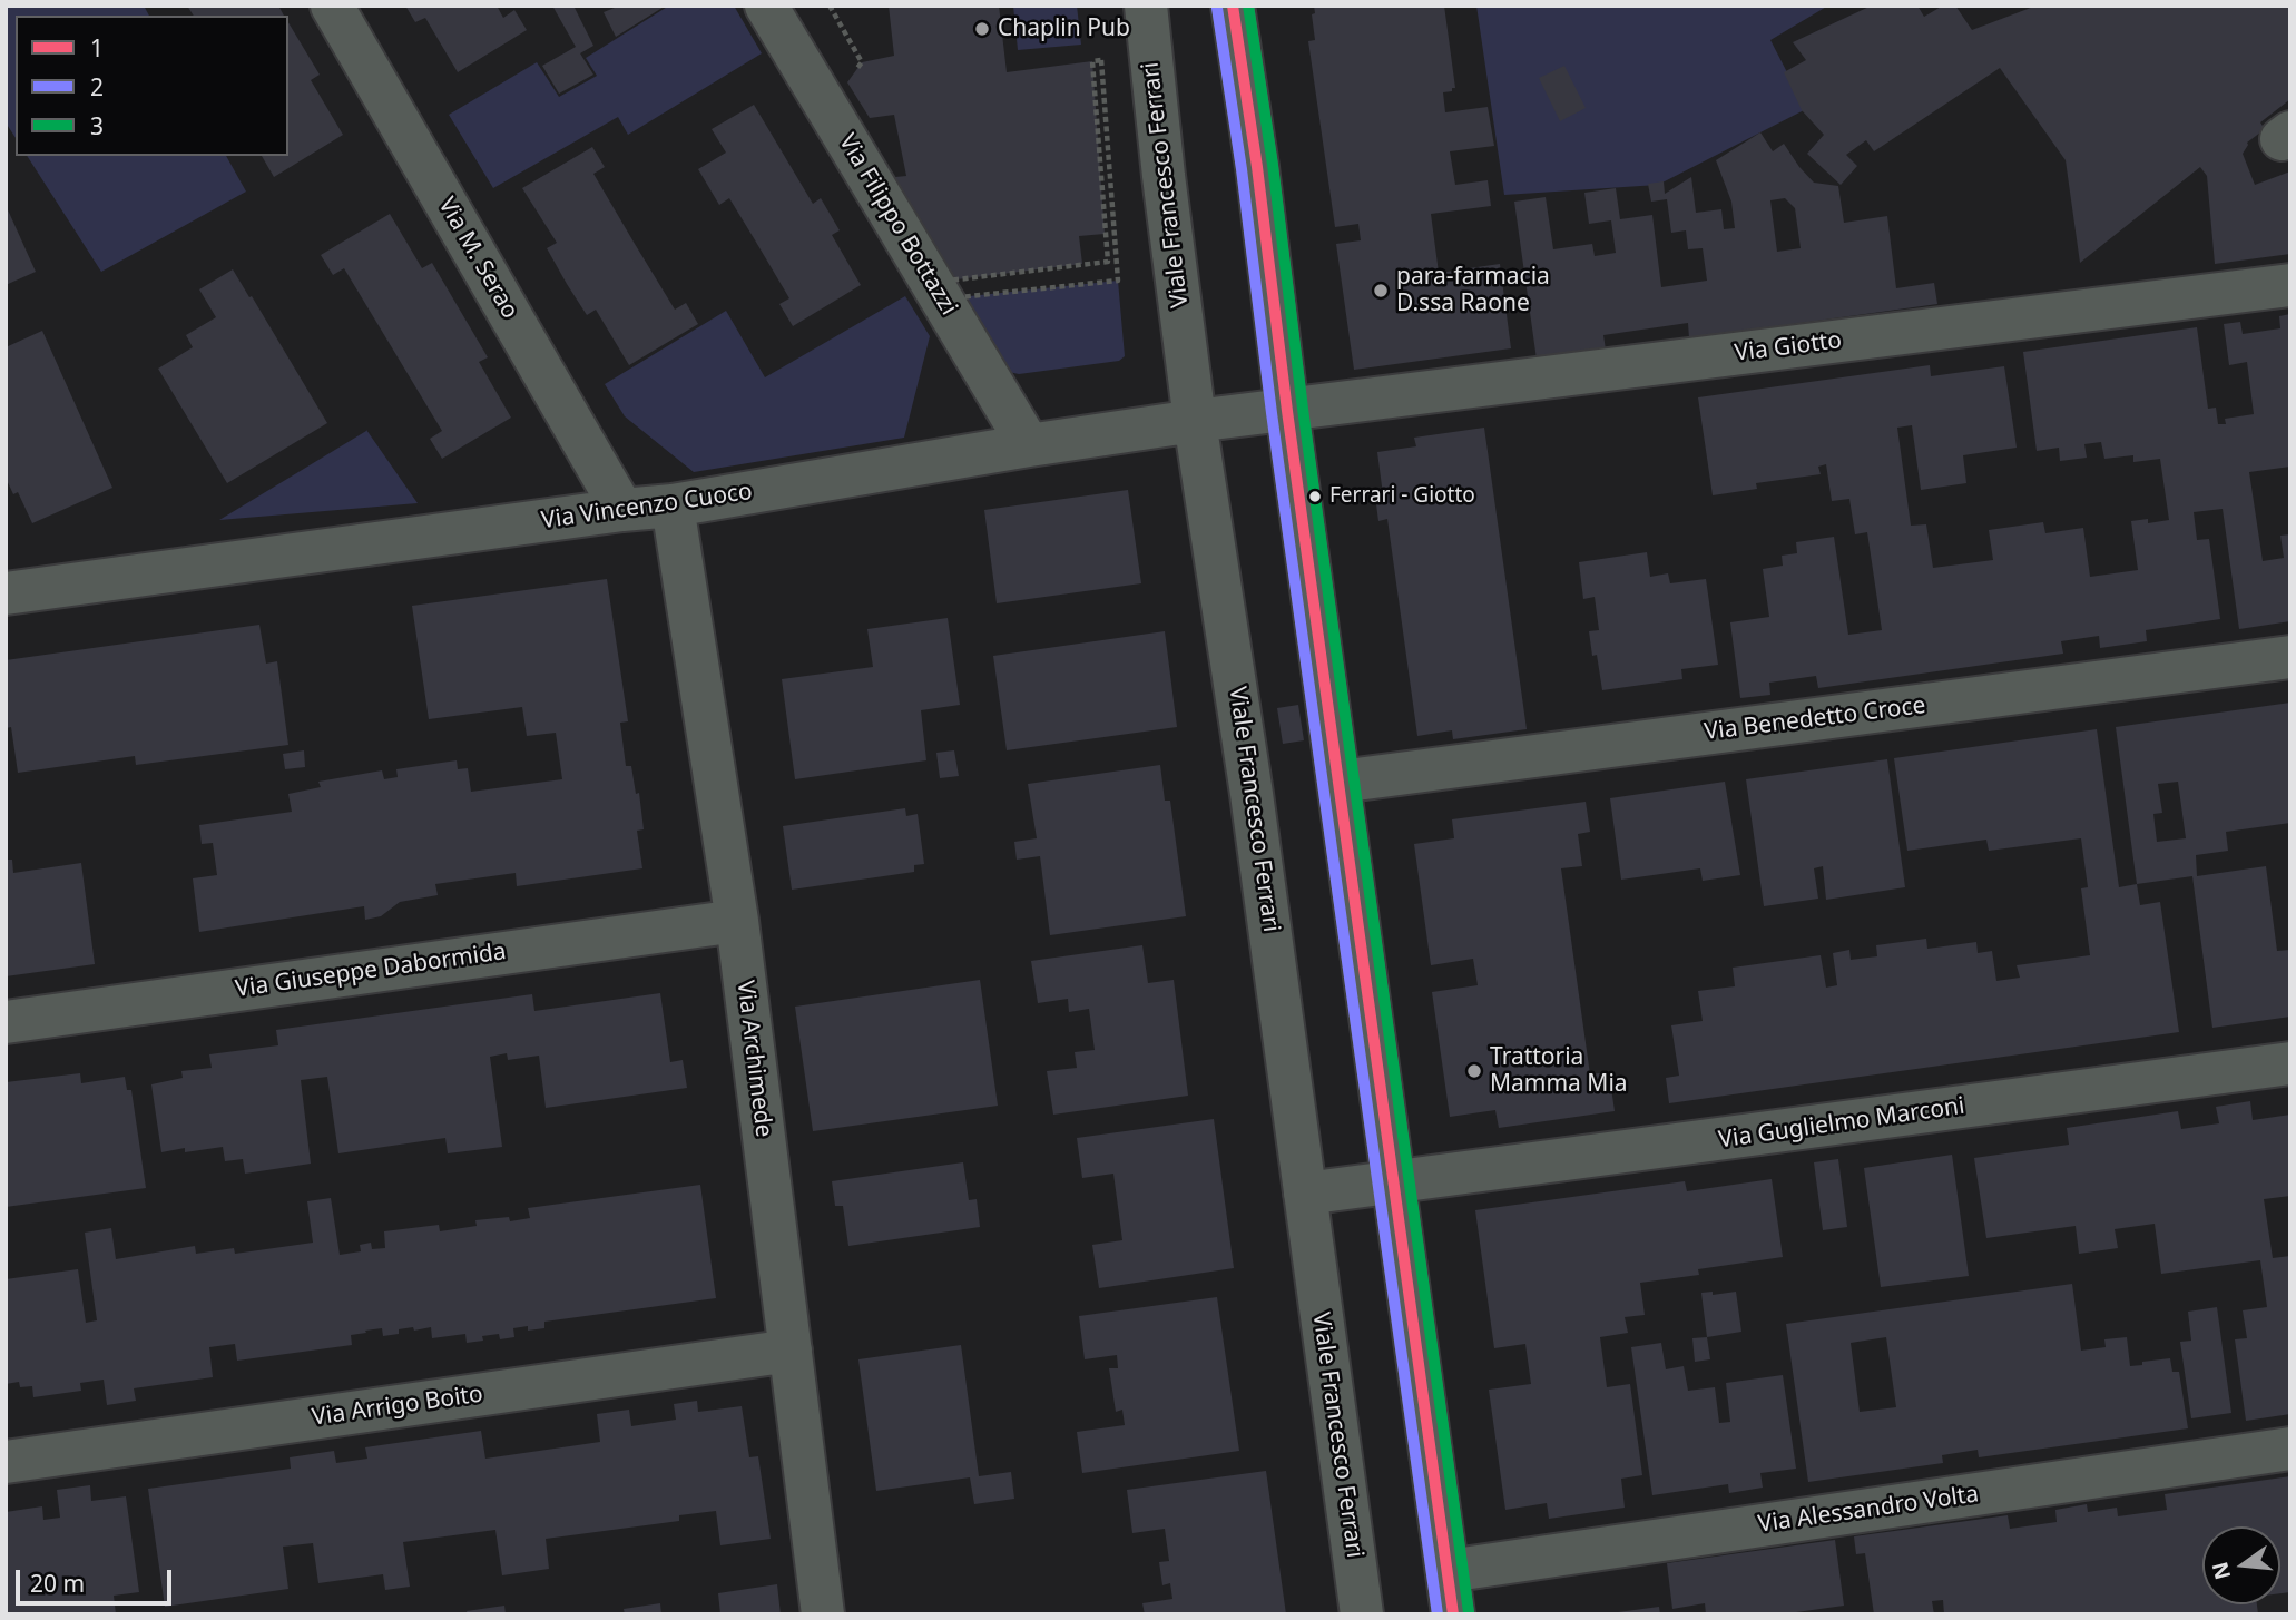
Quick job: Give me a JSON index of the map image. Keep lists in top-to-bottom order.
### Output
{
  "streets": {
    "street": [
      "Viale Francesco Ferrari",
      "Via Filippo Bottazzi",
      "Via M. Serao",
      "Via Giotto",
      "Via Vincenzo Cuoco",
      "Via Benedetto Croce",
      "Via Giuseppe Dabormida",
      "Via Archimede",
      "Via Guglielmo Marconi",
      "Via Arrigo Boito",
      "Via Alessandro Volta"
    ]
  },
  "crossings": [
    ["Viale Francesco Ferrari", "Via Vincenzo Cuoco"],
    ["Viale Francesco Ferrari", "Via Guglielmo Marconi"],
    ["Via Filippo Bottazzi", "Via Vincenzo Cuoco"],
    ["Via M. Serao", "Via Vincenzo Cuoco"],
    ["Via Giotto", "Via Vincenzo Cuoco"],
    ["Via Vincenzo Cuoco", "Via Archimede"],
    ["Via Giuseppe Dabormida", "Via Archimede"],
    ["Via Archimede", "Via Arrigo Boito"]
  ],
  "places": [
    "Chaplin Pub",
    "para-farmacia D.ssa Raone",
    "Ferrari - Giotto",
    "Trattoria Mamma Mia"
  ],
  "lines": ["transit line 1", "transit line 3", "transit line 2"],
  "legend": ["1", "2", "3"],
  "scale_bar": "20 m",
  "north": "left"
}
